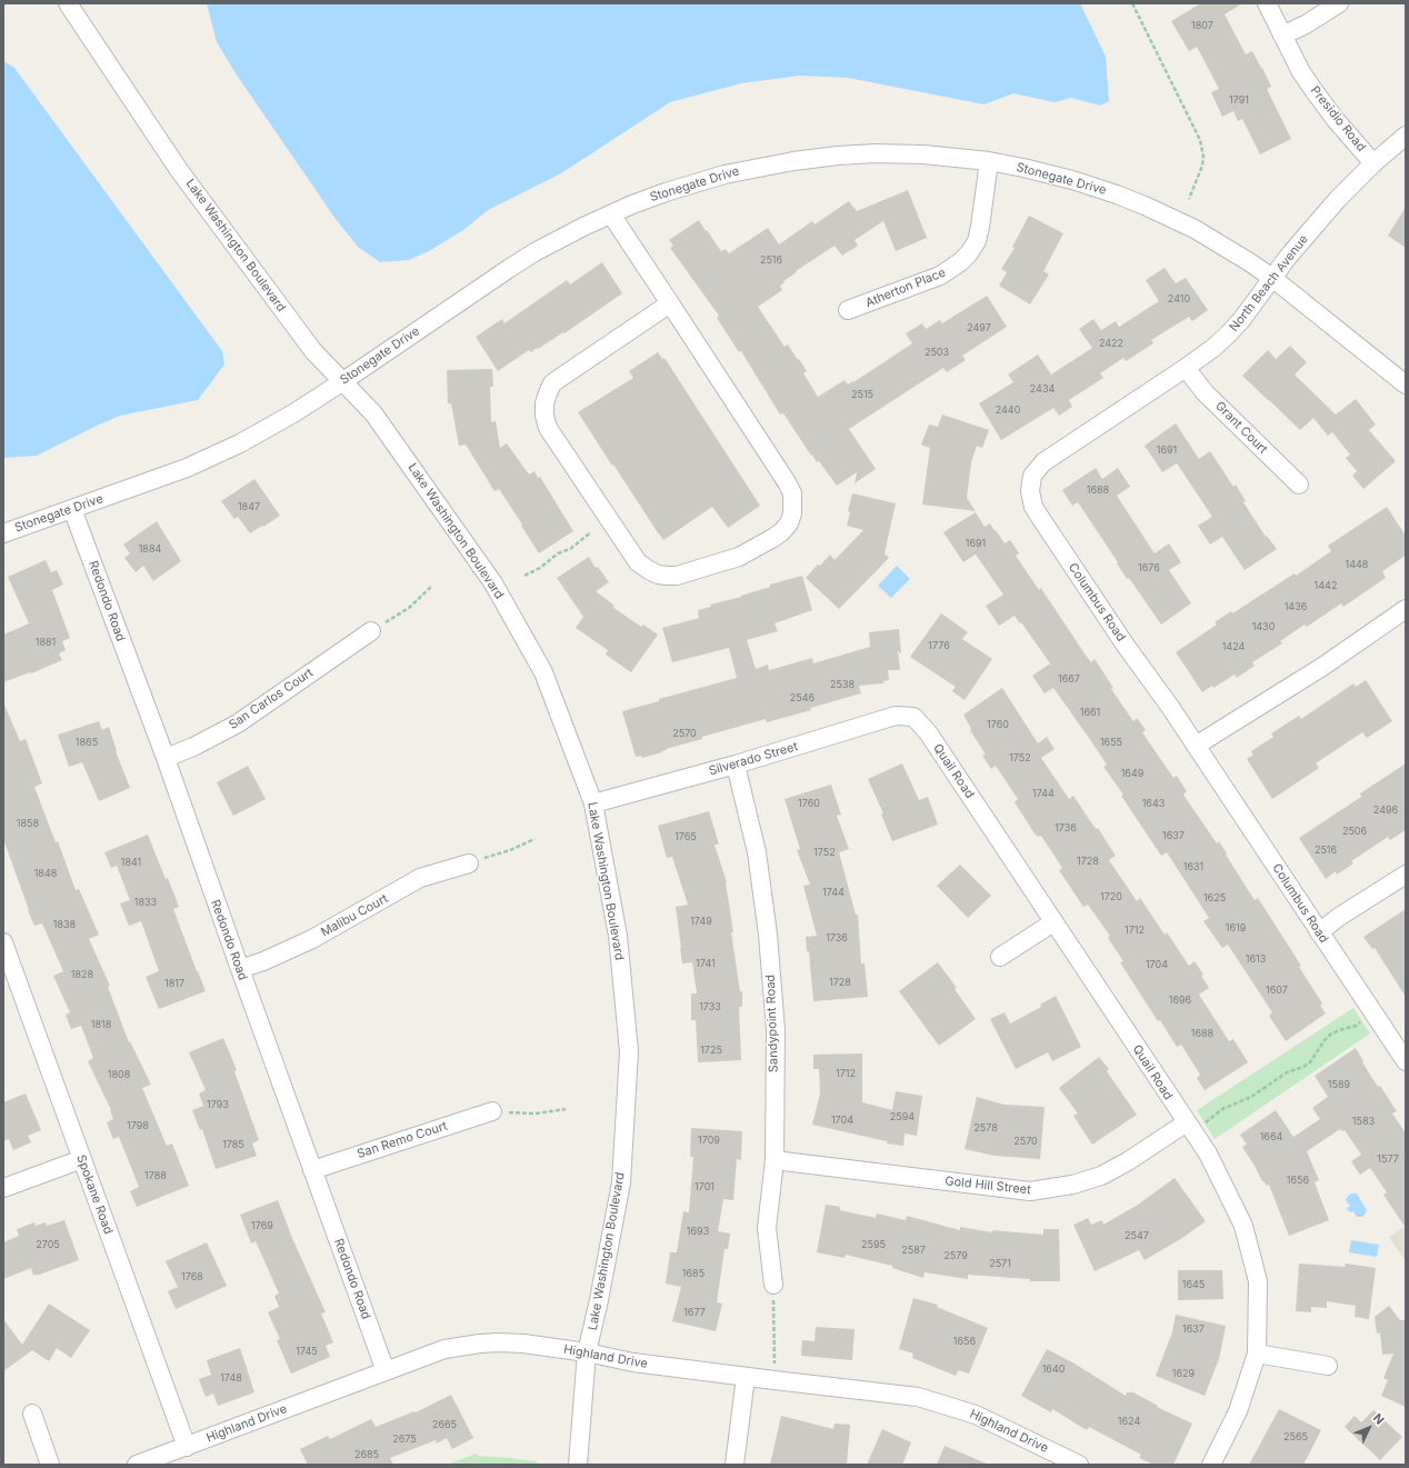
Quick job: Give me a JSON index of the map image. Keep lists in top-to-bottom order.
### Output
{
  "streets": {
    "street": [
      "Presidio Road",
      "Stonegate Drive",
      "Lake Washington Boulevard",
      "North Beach Avenue",
      "Atherton Place",
      "Grant Court",
      "Redondo Road",
      "Columbus Road",
      "San Carlos Court",
      "Silverado Street",
      "Quail Road",
      "Malibu Court",
      "Sandypoint Road",
      "San Remo Court",
      "Gold Hill Street",
      "Spokane Road",
      "Highland Drive"
    ]
  },
  "crossings": [
    ["Presidio Road", "North Beach Avenue"],
    ["Stonegate Drive", "Lake Washington Boulevard"],
    ["Stonegate Drive", "North Beach Avenue"],
    ["Stonegate Drive", "Atherton Place"],
    ["Stonegate Drive", "Redondo Road"],
    ["Lake Washington Boulevard", "Silverado Street"],
    ["Lake Washington Boulevard", "Highland Drive"],
    ["North Beach Avenue", "Grant Court"],
    ["North Beach Avenue", "Columbus Road"],
    ["Redondo Road", "San Carlos Court"],
    ["Redondo Road", "Malibu Court"],
    ["Redondo Road", "San Remo Court"],
    ["Redondo Road", "Highland Drive"],
    ["Silverado Street", "Quail Road"],
    ["Silverado Street", "Sandypoint Road"],
    ["Quail Road", "Gold Hill Street"],
    ["Sandypoint Road", "Gold Hill Street"],
    ["Spokane Road", "Highland Drive"]
  ],
  "house_numbers": [
    "1807",
    "1791",
    "2516",
    "2410",
    "2497",
    "2422",
    "2503",
    "2434",
    "2515",
    "2440",
    "1691",
    "1688",
    "1847",
    "1691",
    "1884",
    "1448",
    "1676",
    "1442",
    "1436",
    "1430",
    "1881",
    "1776",
    "1424",
    "1667",
    "2538",
    "2546",
    "1661",
    "1760",
    "2570",
    "1865",
    "1655",
    "1752",
    "1649",
    "1744",
    "1760",
    "1643",
    "2496",
    "1858",
    "1736",
    "2506",
    "1637",
    "1765",
    "2516",
    "1752",
    "1728",
    "1841",
    "1631",
    "1848",
    "1744",
    "1720",
    "1625",
    "1833",
    "1749",
    "1838",
    "1619",
    "1712",
    "1736",
    "1613",
    "1741",
    "1704",
    "1828",
    "1728",
    "1817",
    "1607",
    "1696",
    "1733",
    "1818",
    "1688",
    "1725",
    "1712",
    "1808",
    "1589",
    "1793",
    "2594",
    "1704",
    "1583",
    "1798",
    "2578",
    "1664",
    "1709",
    "2570",
    "1785",
    "1577",
    "1788",
    "1656",
    "1701",
    "1769",
    "1693",
    "2547",
    "2705",
    "2595",
    "2587",
    "2579",
    "2571",
    "1685",
    "1768",
    "1645",
    "1677",
    "1637",
    "1656",
    "1745",
    "1640",
    "1629",
    "1748",
    "1624",
    "2665",
    "2565",
    "2675",
    "2685"
  ],
  "north": "top right"
}
